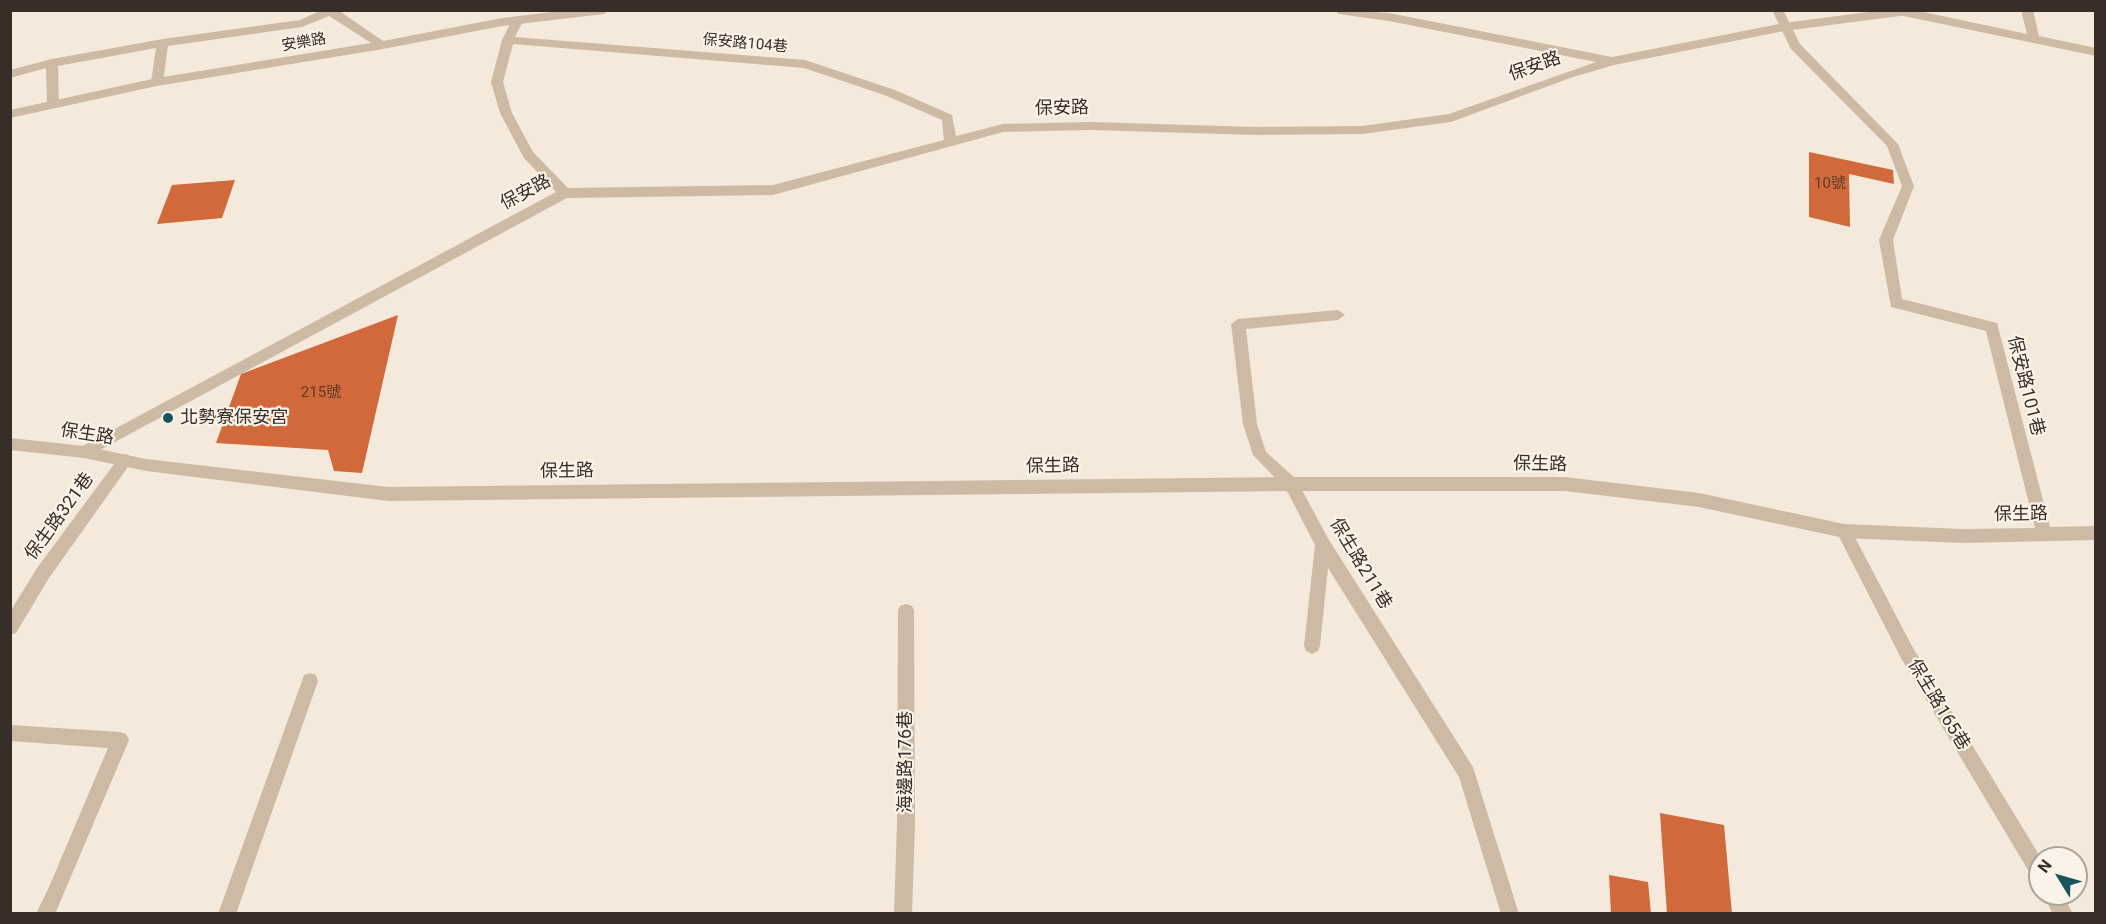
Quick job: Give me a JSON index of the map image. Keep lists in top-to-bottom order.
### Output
{
  "streets": {
    "street": [
      "安樂路",
      "保安路104巷",
      "保安路",
      "保安路101巷",
      "保生路",
      "保生路321巷",
      "保生路211巷",
      "保生路165巷",
      "海邊路176巷"
    ]
  },
  "crossings": [
    ["保安路104巷", "保安路"],
    ["保安路", "保安路101巷"],
    ["保安路", "保生路"],
    ["保安路101巷", "保生路"],
    ["保生路", "保生路321巷"],
    ["保生路", "保生路211巷"],
    ["保生路", "保生路165巷"]
  ],
  "places": ["北勢寮保安宮"],
  "house_numbers": ["10號", "215號"],
  "north": "top left"
}
